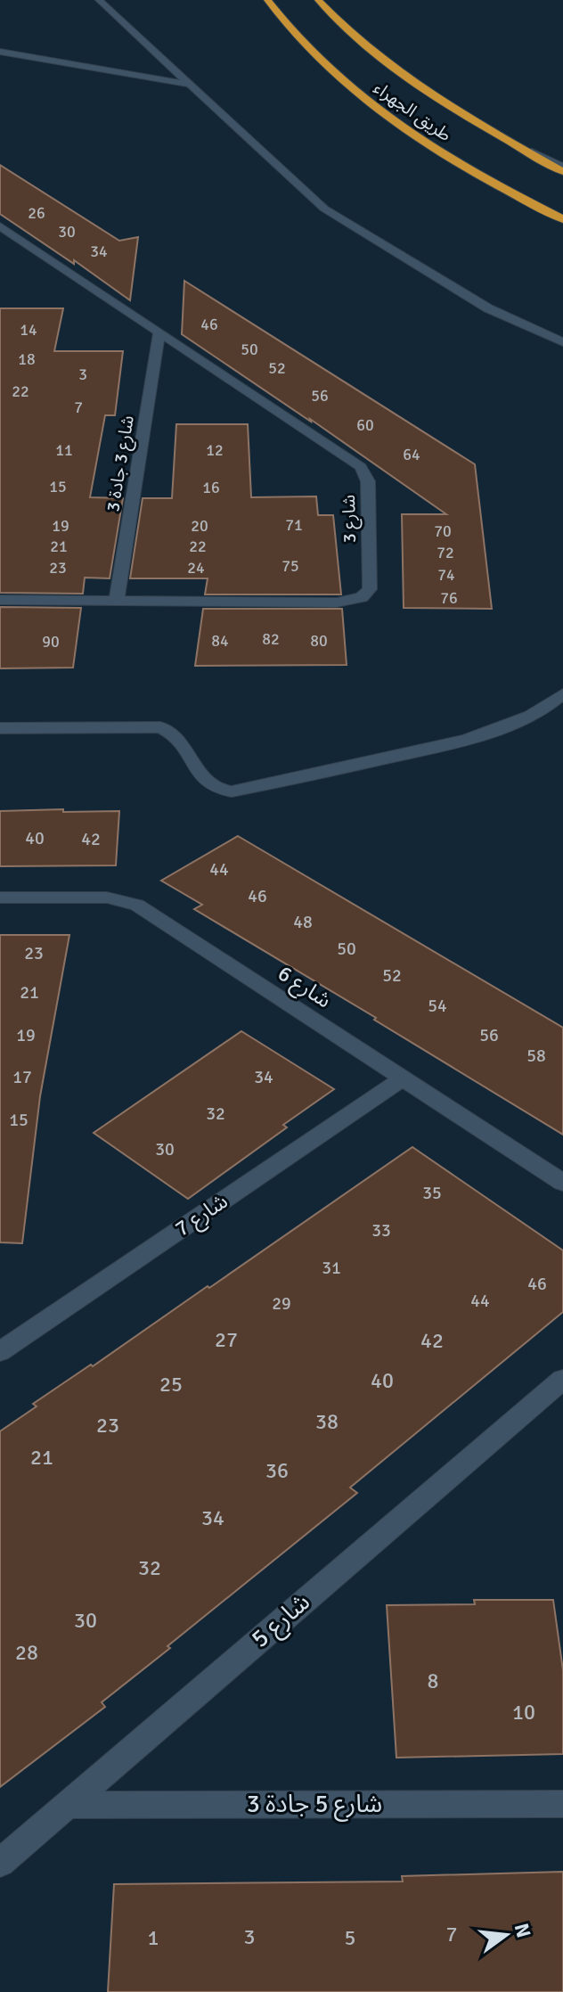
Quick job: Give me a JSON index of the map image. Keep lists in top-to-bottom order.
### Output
{
  "streets": {
    "highway": ["طريق الجهراء"],
    "street": [
      "شارع 3 جادة 3",
      "شارع 3",
      "شارع 6",
      "شارع 7",
      "شارع 5",
      "شارع 5 جادة 3"
    ]
  },
  "crossings": [
    ["شارع 3 جادة 3", "شارع 3"],
    ["شارع 6", "شارع 7"],
    ["شارع 5", "شارع 5 جادة 3"]
  ],
  "house_numbers": [
    "26",
    "30",
    "34",
    "46",
    "14",
    "50",
    "18",
    "52",
    "3",
    "22",
    "56",
    "7",
    "60",
    "11",
    "12",
    "64",
    "15",
    "16",
    "71",
    "19",
    "20",
    "70",
    "21",
    "22",
    "72",
    "75",
    "23",
    "24",
    "74",
    "76",
    "82",
    "84",
    "80",
    "90",
    "40",
    "42",
    "44",
    "46",
    "48",
    "50",
    "23",
    "52",
    "21",
    "54",
    "19",
    "56",
    "58",
    "17",
    "34",
    "32",
    "15",
    "30",
    "35",
    "33",
    "31",
    "46",
    "44",
    "29",
    "27",
    "42",
    "40",
    "25",
    "38",
    "23",
    "21",
    "36",
    "34",
    "32",
    "30",
    "28",
    "8",
    "10",
    "7",
    "3",
    "1",
    "5"
  ],
  "north": "right"
}
